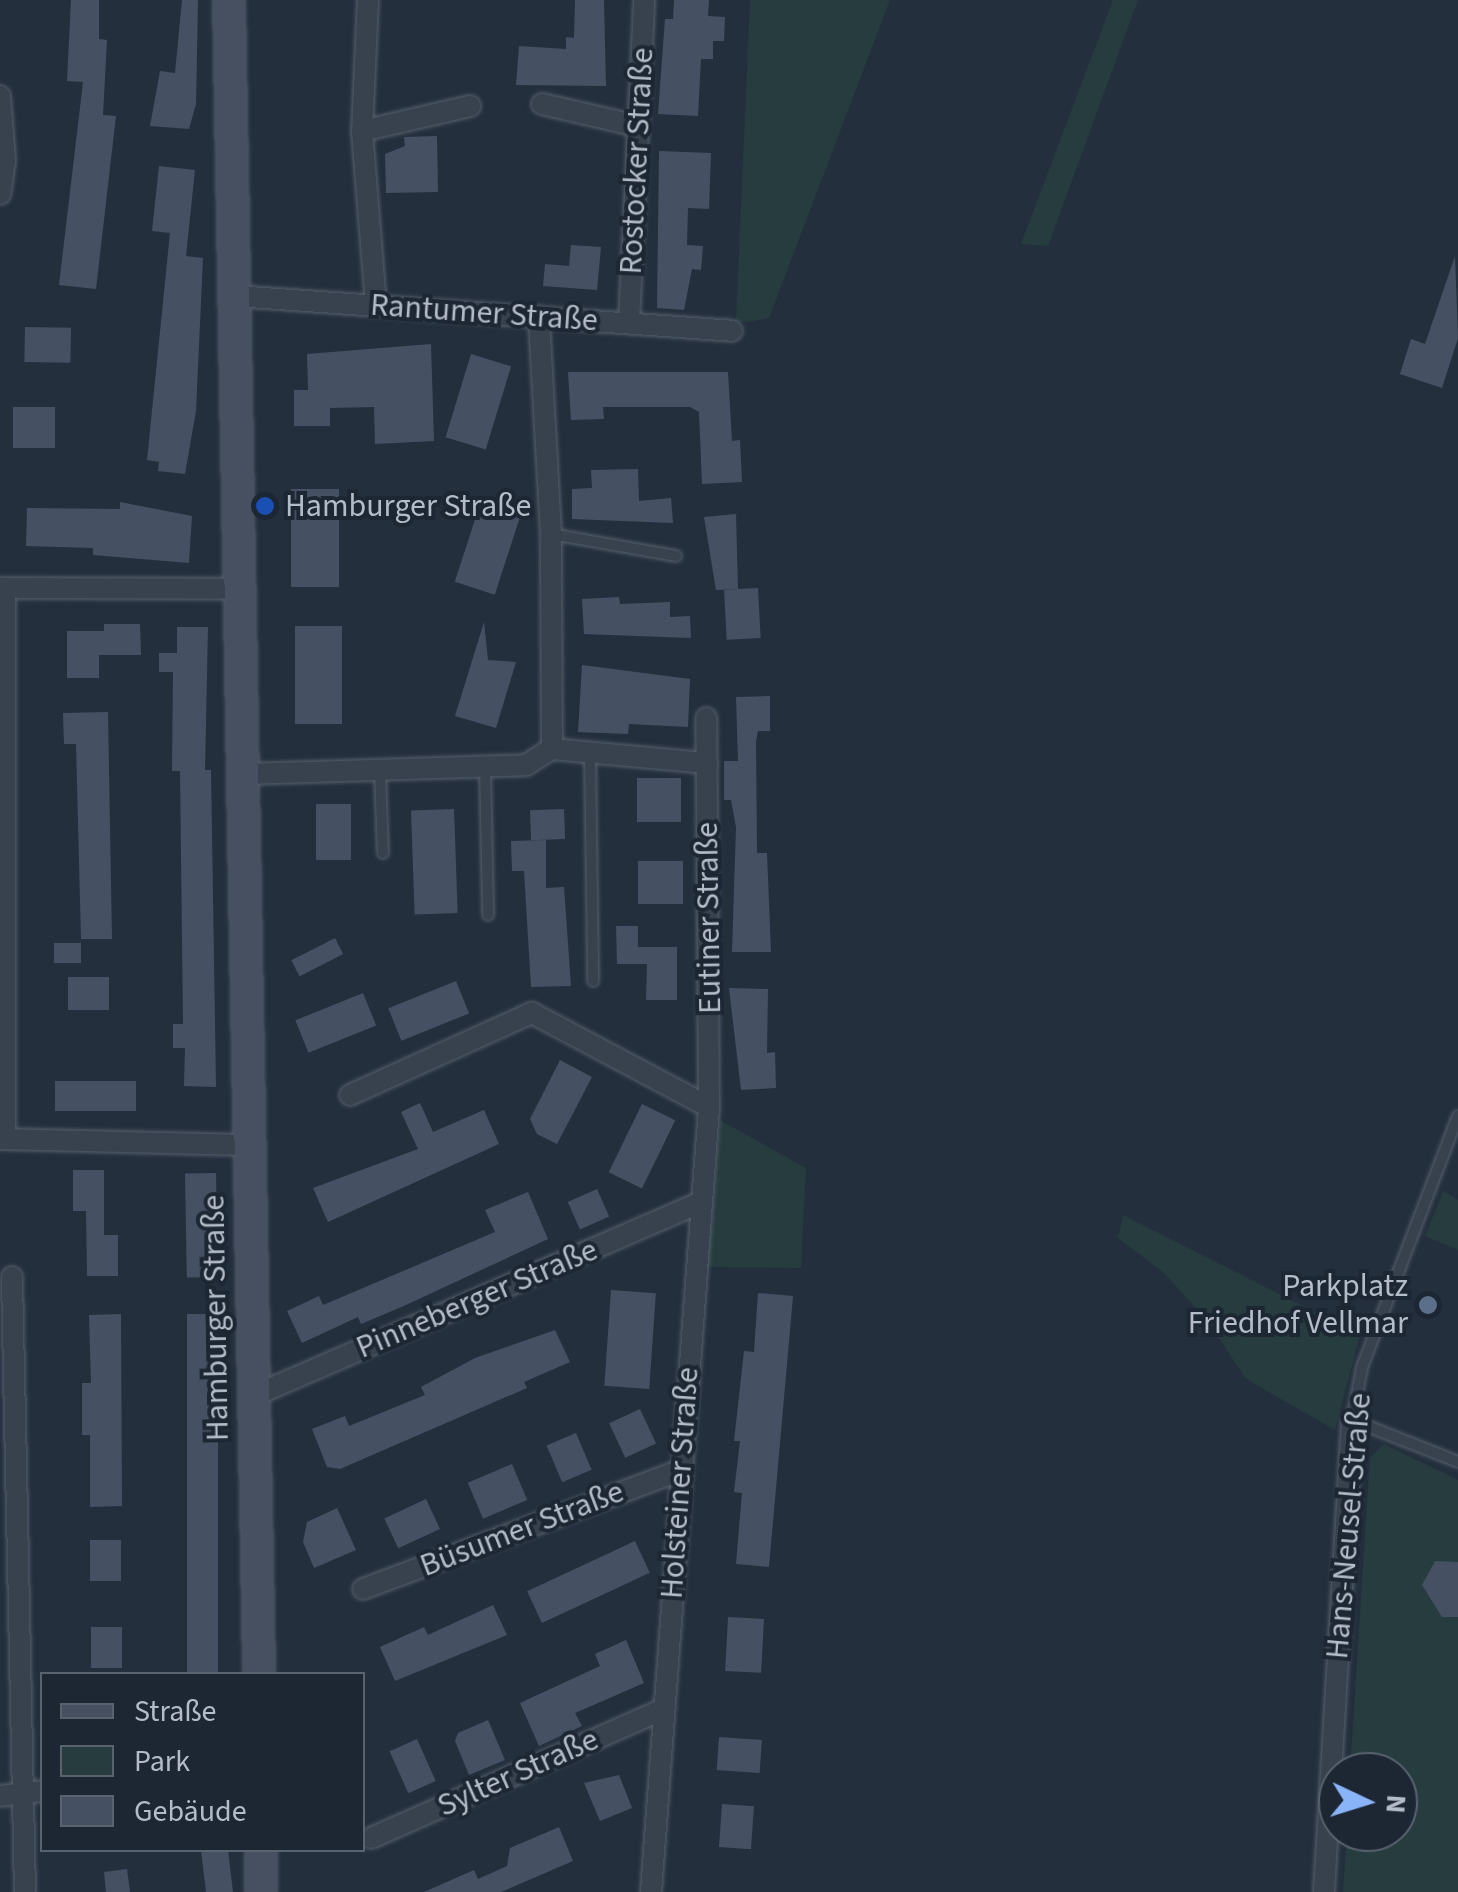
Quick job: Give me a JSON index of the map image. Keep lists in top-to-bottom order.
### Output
{
  "streets": {
    "street": [
      "Rostocker Straße",
      "Rantumer Straße",
      "Eutiner Straße",
      "Pinneberger Straße",
      "Hamburger Straße",
      "Holsteiner Straße",
      "Hans-Neusel-Straße",
      "Büsumer Straße",
      "Sylter Straße"
    ]
  },
  "crossings": [
    ["Rostocker Straße", "Rantumer Straße"],
    ["Rantumer Straße", "Hamburger Straße"],
    ["Eutiner Straße", "Holsteiner Straße"],
    ["Pinneberger Straße", "Hamburger Straße"],
    ["Pinneberger Straße", "Holsteiner Straße"],
    ["Holsteiner Straße", "Büsumer Straße"],
    ["Holsteiner Straße", "Sylter Straße"]
  ],
  "places": ["Hamburger Straße", "Parkplatz Friedhof Vellmar"],
  "legend": ["Straße", "Park", "Gebäude"],
  "north": "right"
}
